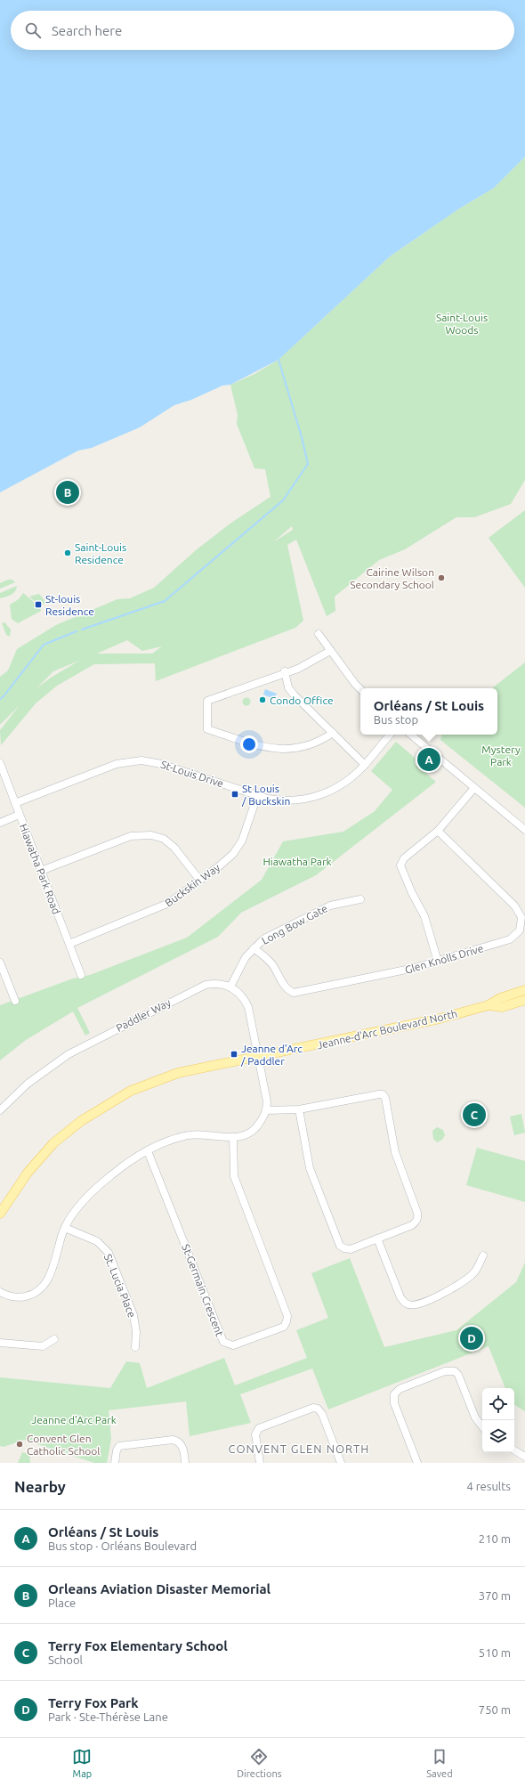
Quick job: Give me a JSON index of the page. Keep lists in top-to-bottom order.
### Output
{
  "streets": {
    "main road": ["Jeanne-d'Arc Boulevard North"],
    "street": [
      "St-Louis Drive",
      "Hiawatha Park Road",
      "Buckskin Way",
      "Long Bow Gate",
      "Glen Knolls Drive",
      "Paddler Way",
      "St. Lucia Place",
      "St-Germain Crescent"
    ]
  },
  "crossings": [
    ["St-Louis Drive", "Hiawatha Park Road"],
    ["St-Louis Drive", "Buckskin Way"],
    ["Hiawatha Park Road", "Buckskin Way"],
    ["Long Bow Gate", "Glen Knolls Drive"],
    ["Long Bow Gate", "Paddler Way"]
  ],
  "districts": ["CONVENT GLEN NORTH"],
  "parks": [
    "Saint-Louis Woods",
    "Mystery Park",
    "Hiawatha Park",
    "Jeanne d'Arc Park"
  ],
  "places": {
    "other": [
      "Saint-Louis Residence",
      "Cairine Wilson Secondary School",
      "Condo Office",
      "Convent Glen Catholic School"
    ],
    "transit": ["St-louis Residence", "St Louis / Buckskin", "Jeanne d'Arc / Paddler"]
  },
  "page": {
    "search": "Search here",
    "pins": [
      "B",
      "A",
      "C",
      "D"
    ],
    "popup": ["Orléans / St Louis", "Bus stop"],
    "heading": ["Nearby", "4 results"],
    "list": [
      {
        "mark": "A",
        "name": "Orléans / St Louis",
        "note": "Bus stop · Orléans Boulevard",
        "value": "210 m"
      },
      {
        "mark": "B",
        "name": "Orleans Aviation Disaster Memorial",
        "note": "Place",
        "value": "370 m"
      },
      {
        "mark": "C",
        "name": "Terry Fox Elementary School",
        "note": "School",
        "value": "510 m"
      },
      {
        "mark": "D",
        "name": "Terry Fox Park",
        "note": "Park · Ste-Thérèse Lane",
        "value": "750 m"
      }
    ],
    "nav": ["Map", "Directions", "Saved"]
  }
}
